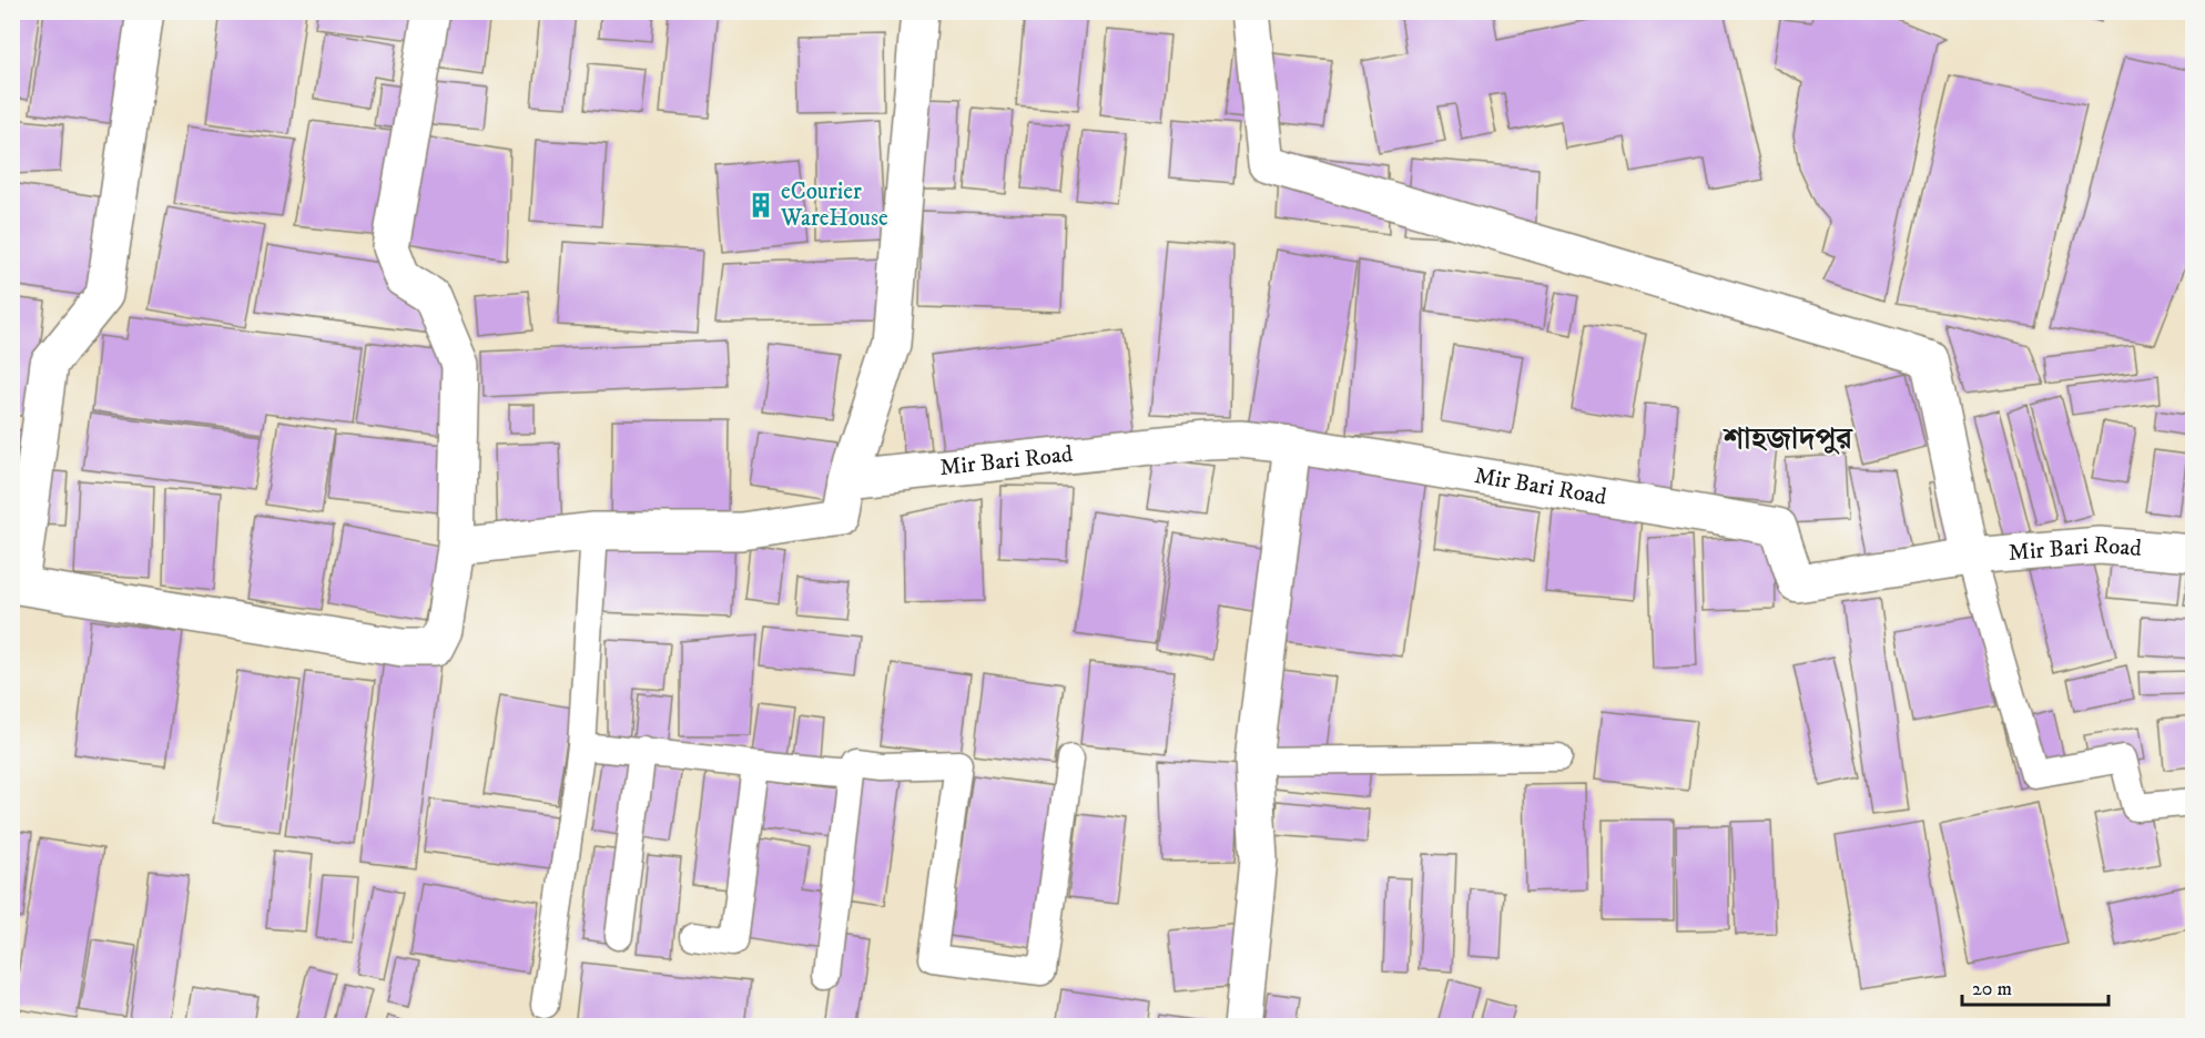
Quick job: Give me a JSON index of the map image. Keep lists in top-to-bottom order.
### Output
{
  "streets": {
    "street": ["Mir Bari Road"]
  },
  "districts": ["শাহজাদপুর"],
  "places": {
    "building": ["eCourier WareHouse"]
  },
  "scale_bar": "20 m"
}
